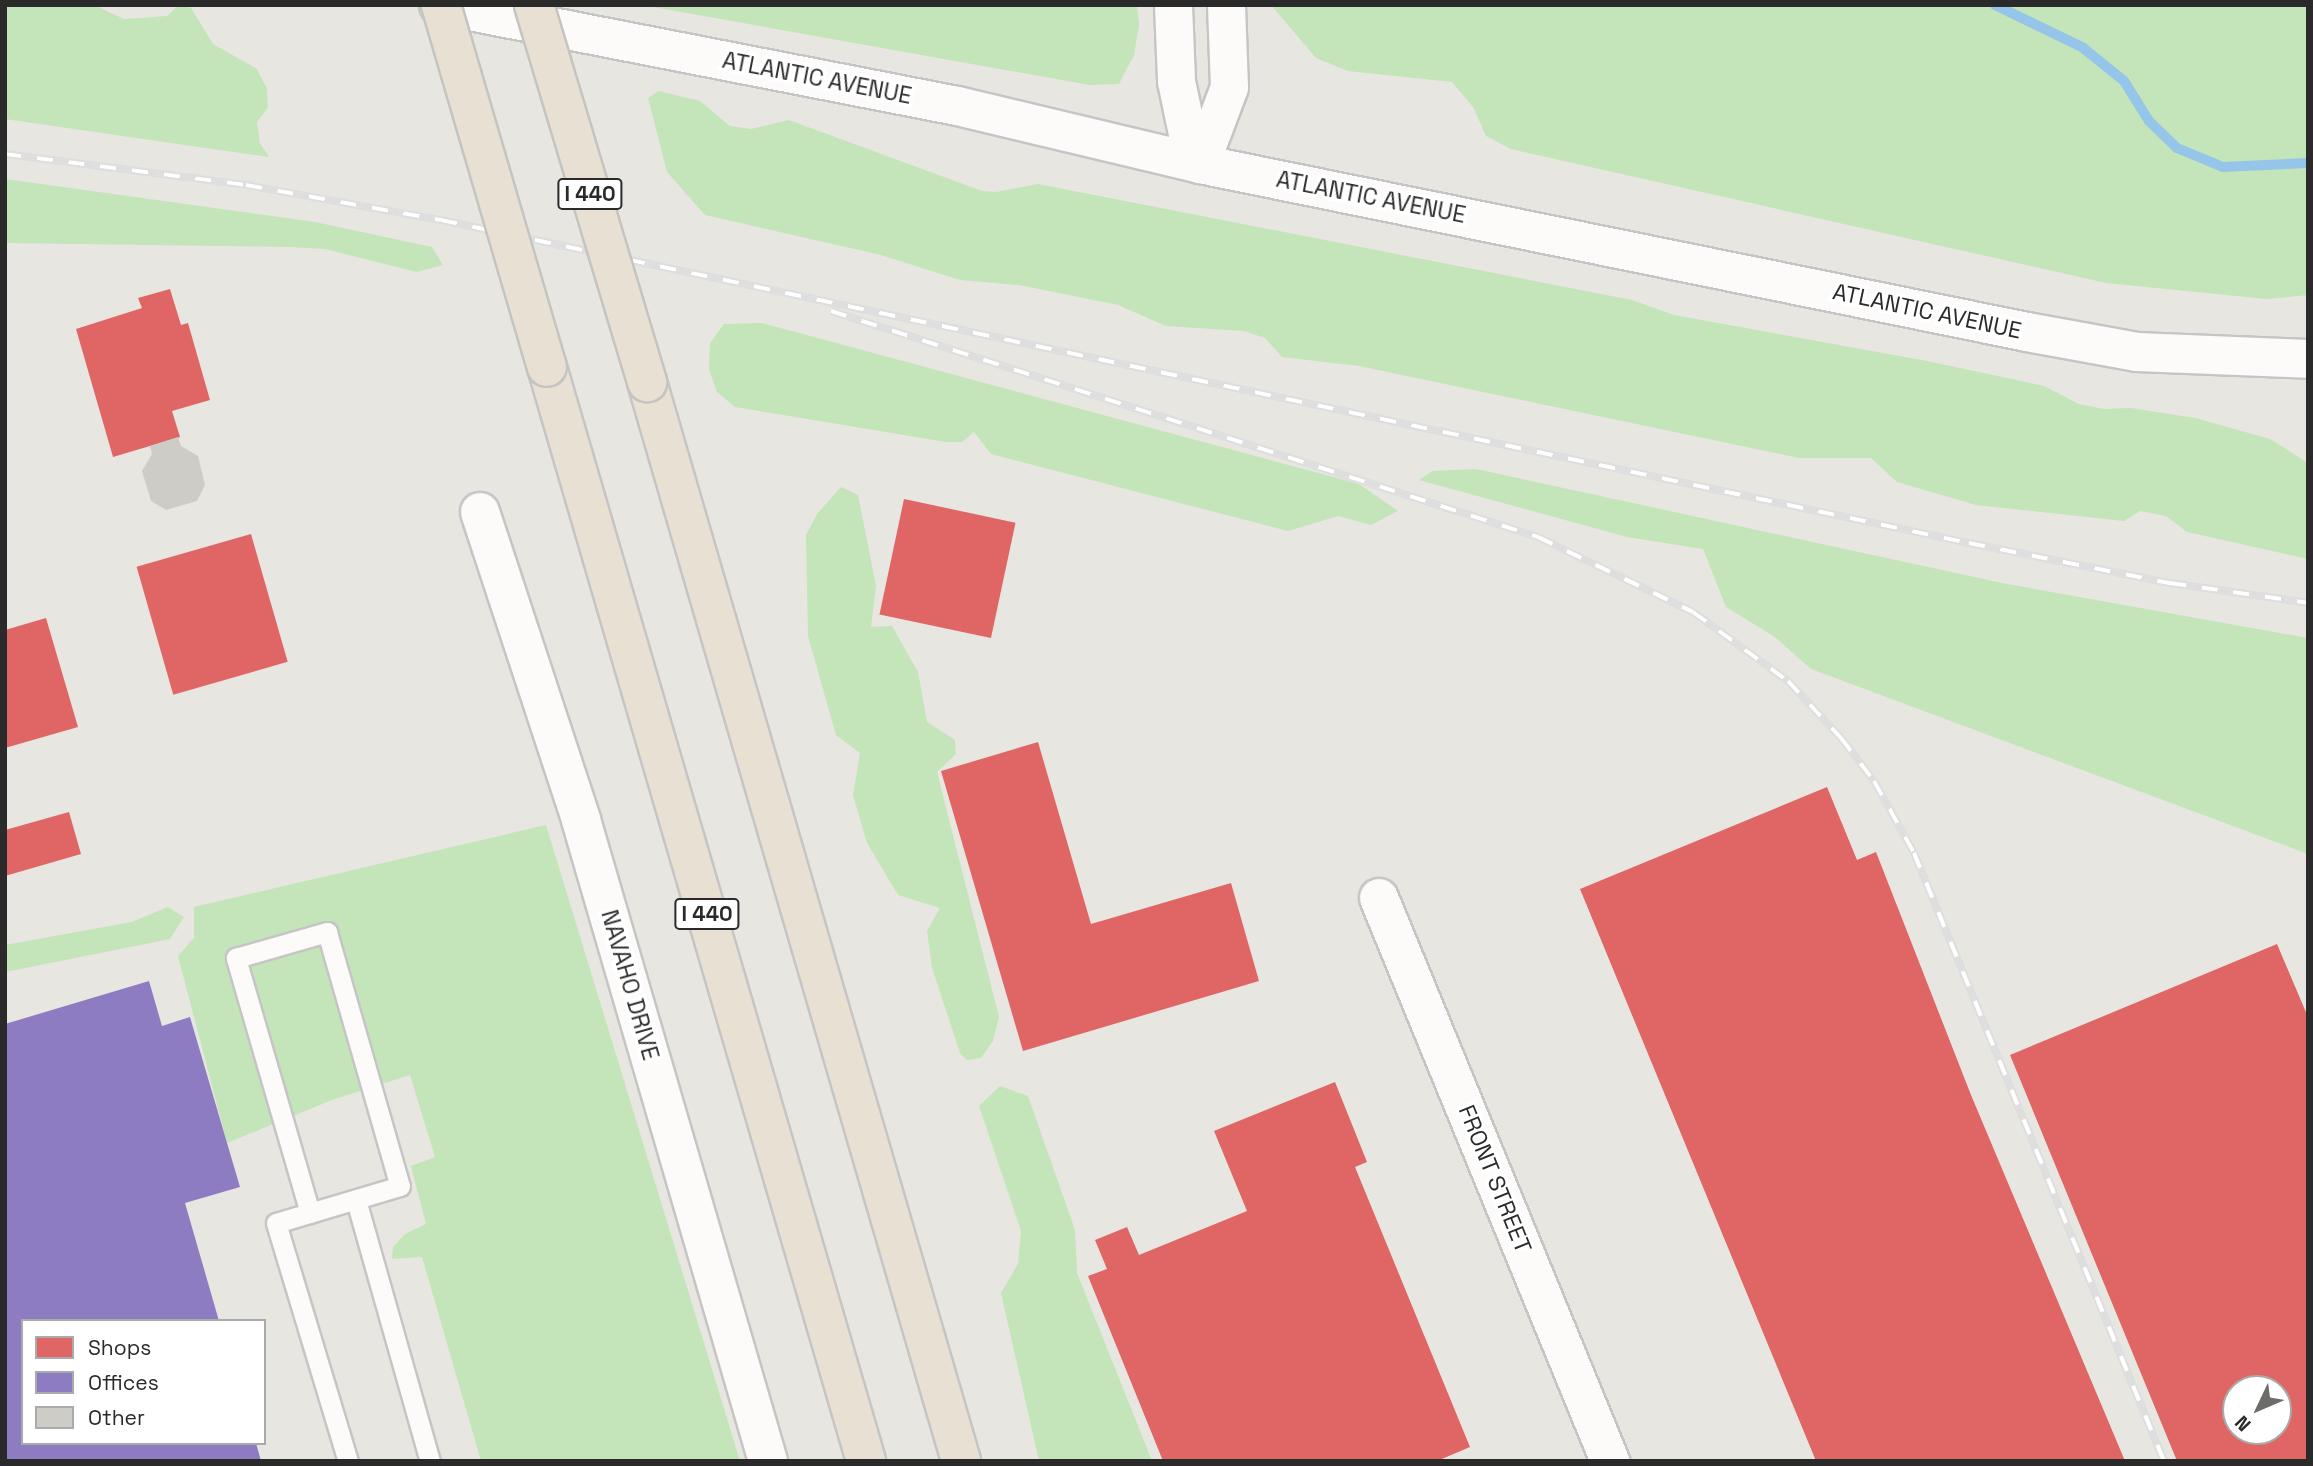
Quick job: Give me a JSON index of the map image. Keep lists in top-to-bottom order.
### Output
{
  "streets": {
    "highway": ["I 440"],
    "main road": ["ATLANTIC AVENUE", "NAVAHO DRIVE", "FRONT STREET"]
  },
  "crossings": [
    ["ATLANTIC AVENUE", "I 440"]
  ],
  "legend": ["Shops", "Offices", "Other"],
  "north": "bottom left"
}
